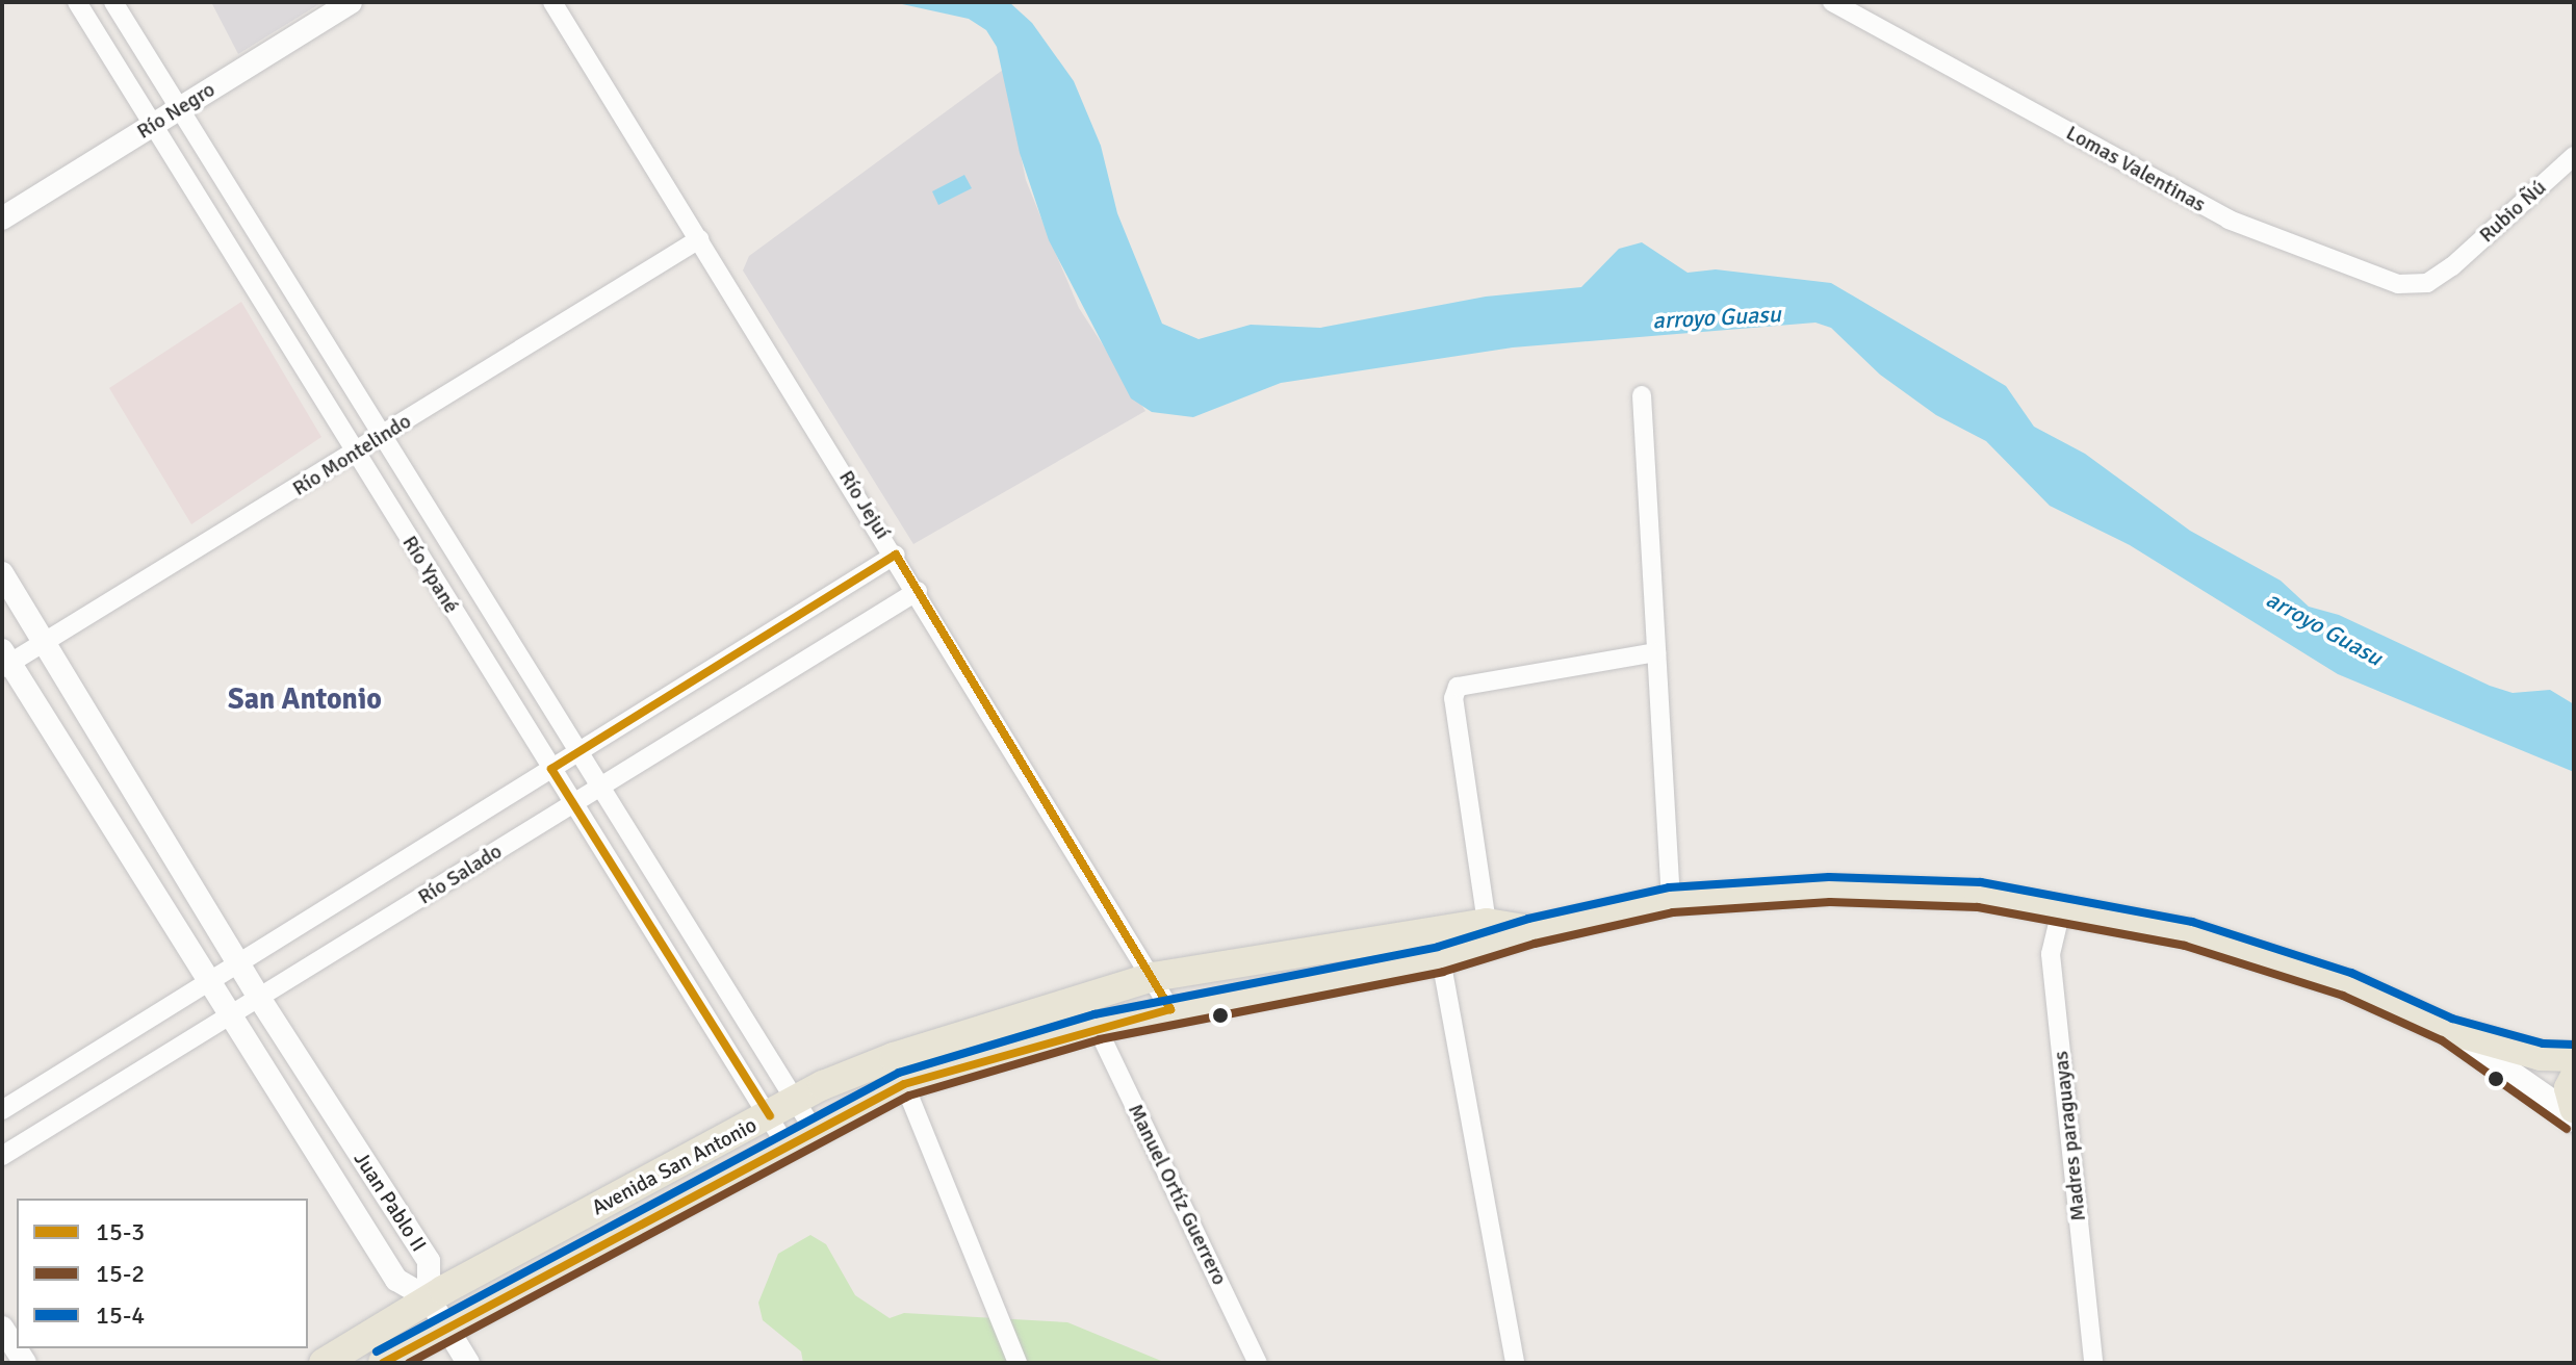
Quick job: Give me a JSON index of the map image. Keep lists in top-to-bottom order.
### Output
{
  "streets": {
    "main road": ["Avenida San Antonio"],
    "street": [
      "Río Negro",
      "Lomas Valentinas",
      "Rubio Ñú",
      "Río Montelindo",
      "Río Jejuí",
      "Río Ypané",
      "Río Salado",
      "Madres paraguayas",
      "Manuel Ortíz Guerrero",
      "Juan Pablo II"
    ]
  },
  "crossings": [
    ["Río Negro", "Río Ypané"],
    ["Lomas Valentinas", "Rubio Ñú"],
    ["Río Montelindo", "Río Jejuí"],
    ["Río Montelindo", "Río Ypané"],
    ["Río Montelindo", "Juan Pablo II"],
    ["Río Jejuí", "Río Salado"],
    ["Río Jejuí", "Avenida San Antonio"],
    ["Río Ypané", "Río Salado"],
    ["Río Ypané", "Avenida San Antonio"],
    ["Río Salado", "Juan Pablo II"],
    ["Madres paraguayas", "Avenida San Antonio"],
    ["Avenida San Antonio", "Manuel Ortíz Guerrero"],
    ["Avenida San Antonio", "Juan Pablo II"]
  ],
  "districts": ["San Antonio"],
  "water": ["arroyo Guasu"],
  "lines": ["transit line 15-3", "transit line 15-4", "transit line 15-2"],
  "legend": ["15-3", "15-2", "15-4"]
}
